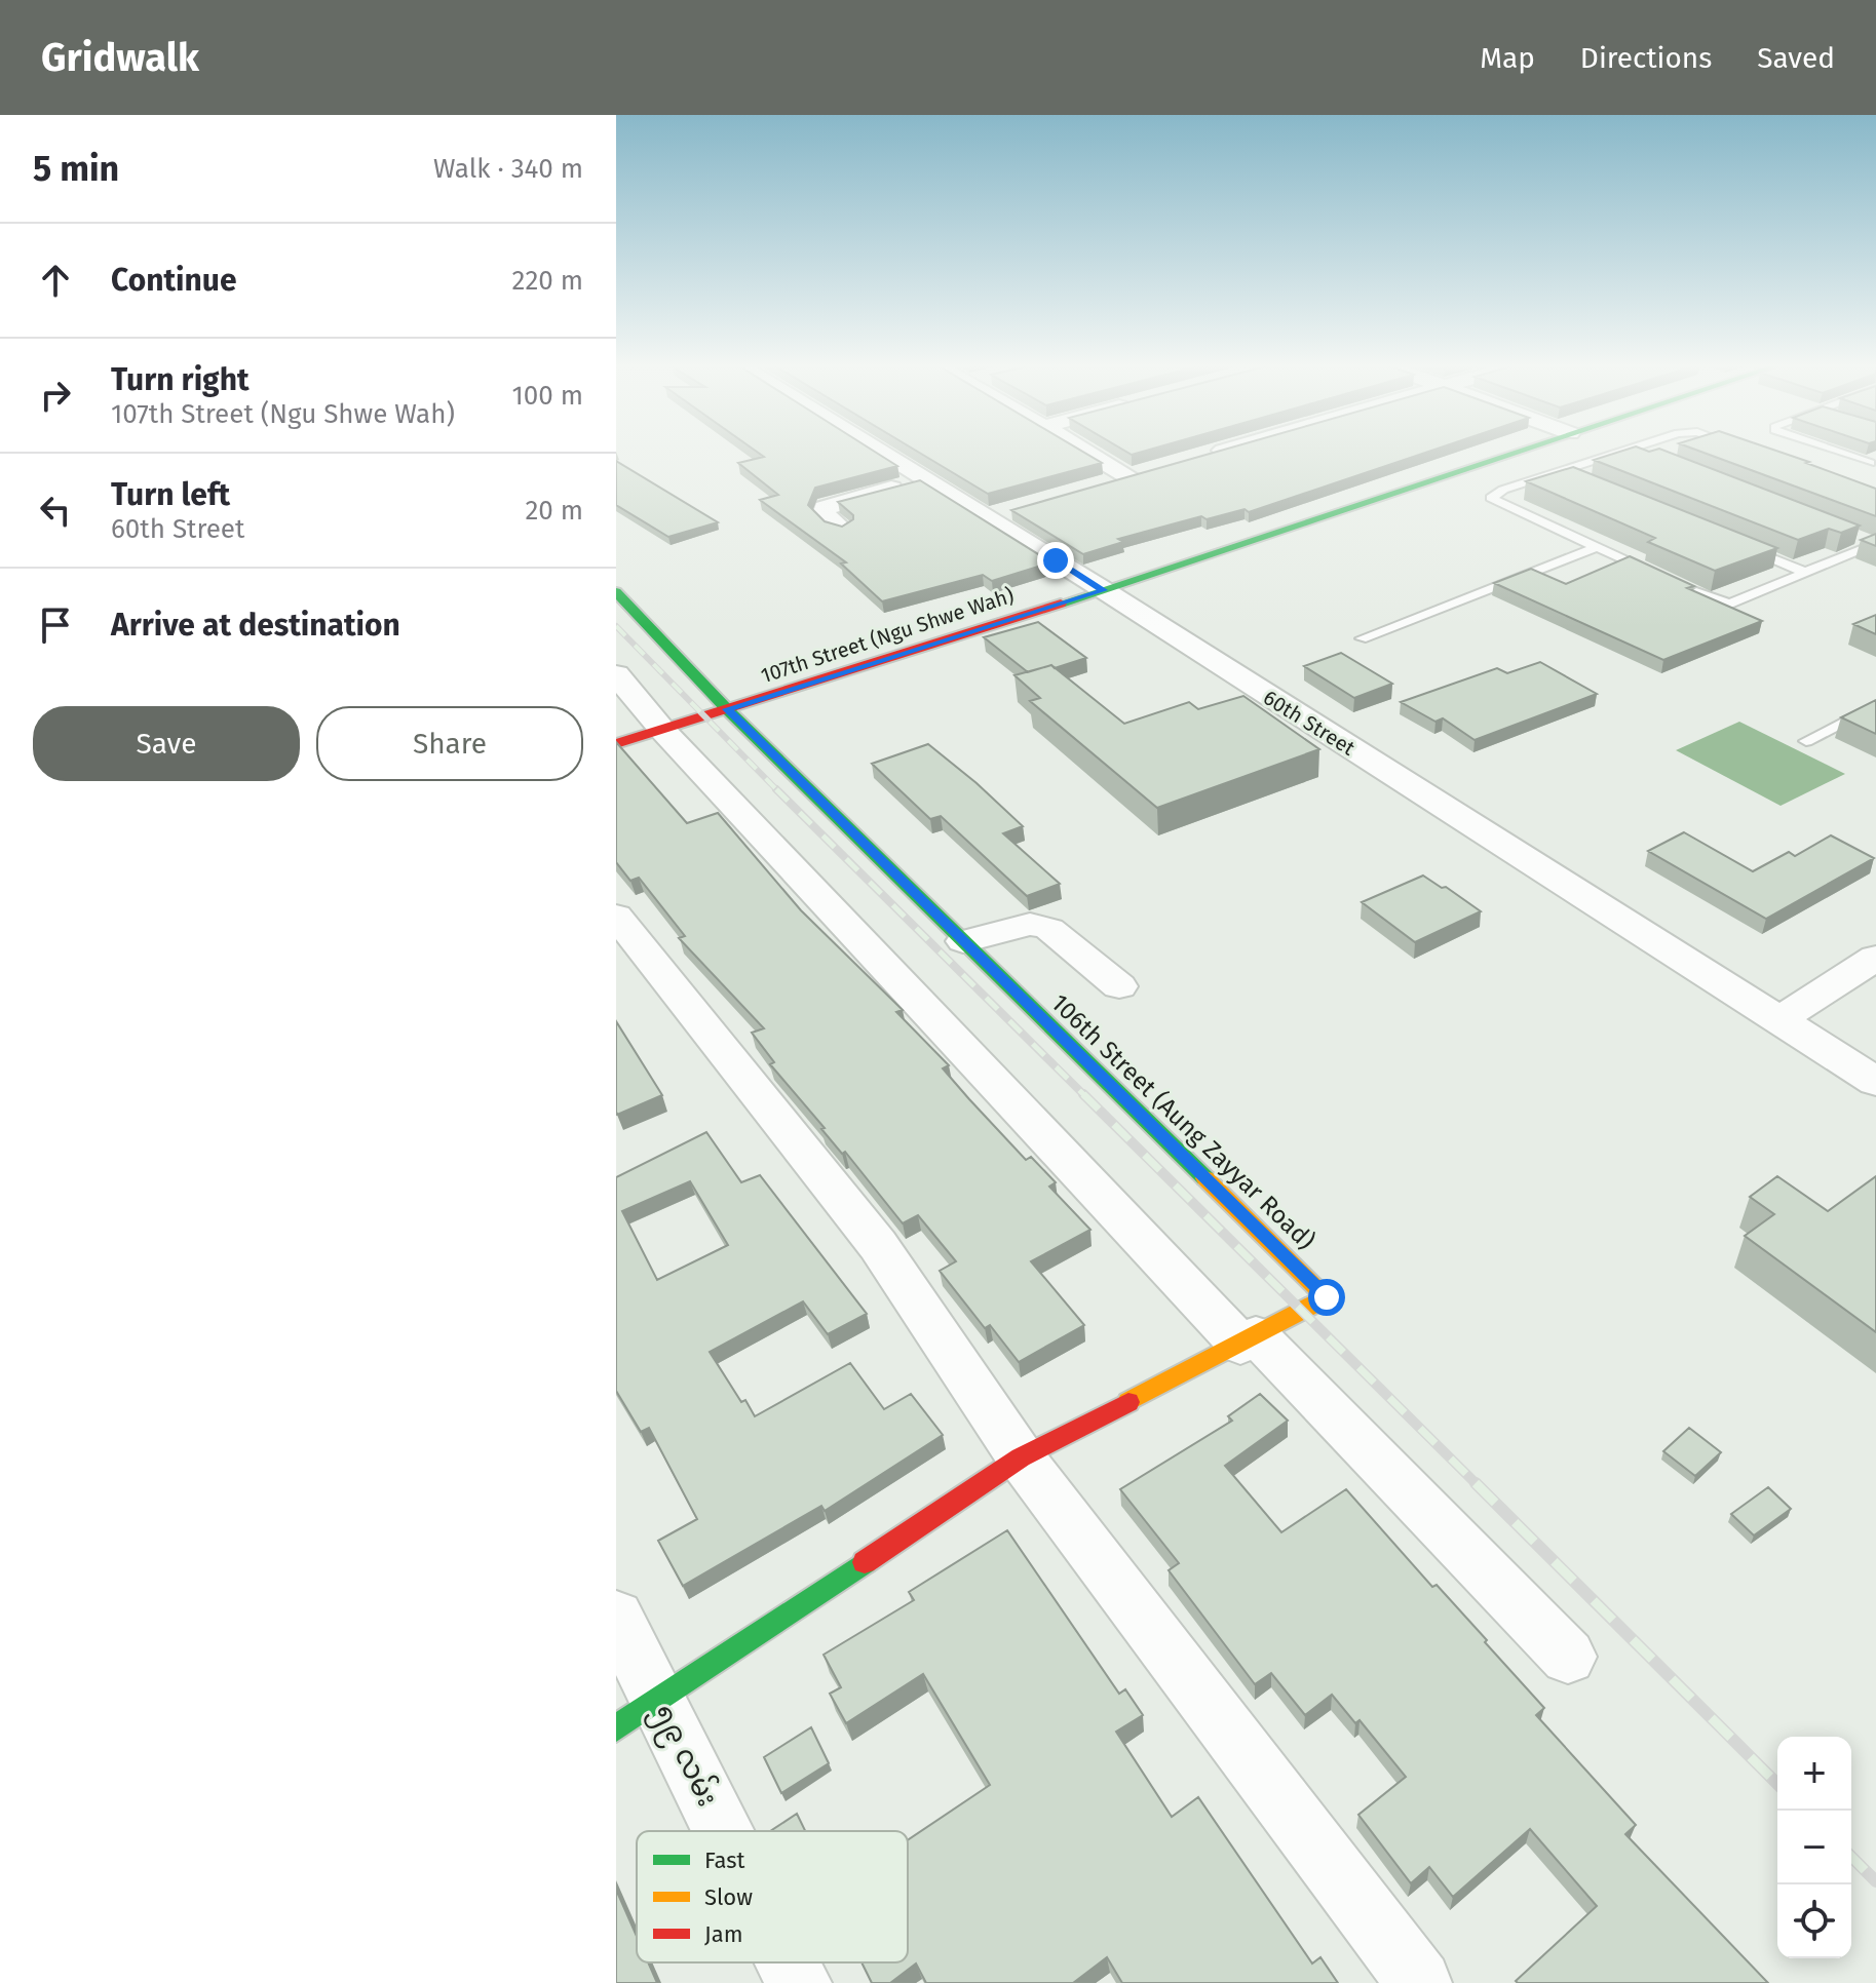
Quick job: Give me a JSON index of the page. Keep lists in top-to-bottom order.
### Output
{
  "streets": {
    "street": [
      "107th Street (Ngu Shwe Wah)",
      "60th Street",
      "106th Street (Aung Zayyar Road)",
      "၅၉ လမ်း"
    ]
  },
  "crossings": [
    ["107th Street (Ngu Shwe Wah)", "60th Street"],
    ["107th Street (Ngu Shwe Wah)", "106th Street (Aung Zayyar Road)"],
    ["106th Street (Aung Zayyar Road)", "၅၉ လမ်း"]
  ],
  "legend": ["Fast", "Slow", "Jam"],
  "page": {
    "header": "Gridwalk",
    "nav": ["Map", "Directions", "Saved"],
    "heading": ["5 min", "Walk · 340 m"],
    "list": [
      ["Continue", "220 m"],
      ["Turn right", "107th Street (Ngu Shwe Wah)", "100 m"],
      ["Turn left", "60th Street", "20 m"],
      "Arrive at destination"
    ],
    "buttons": ["Save", "Share"],
    "map_buttons": ["+", "−"]
  }
}
